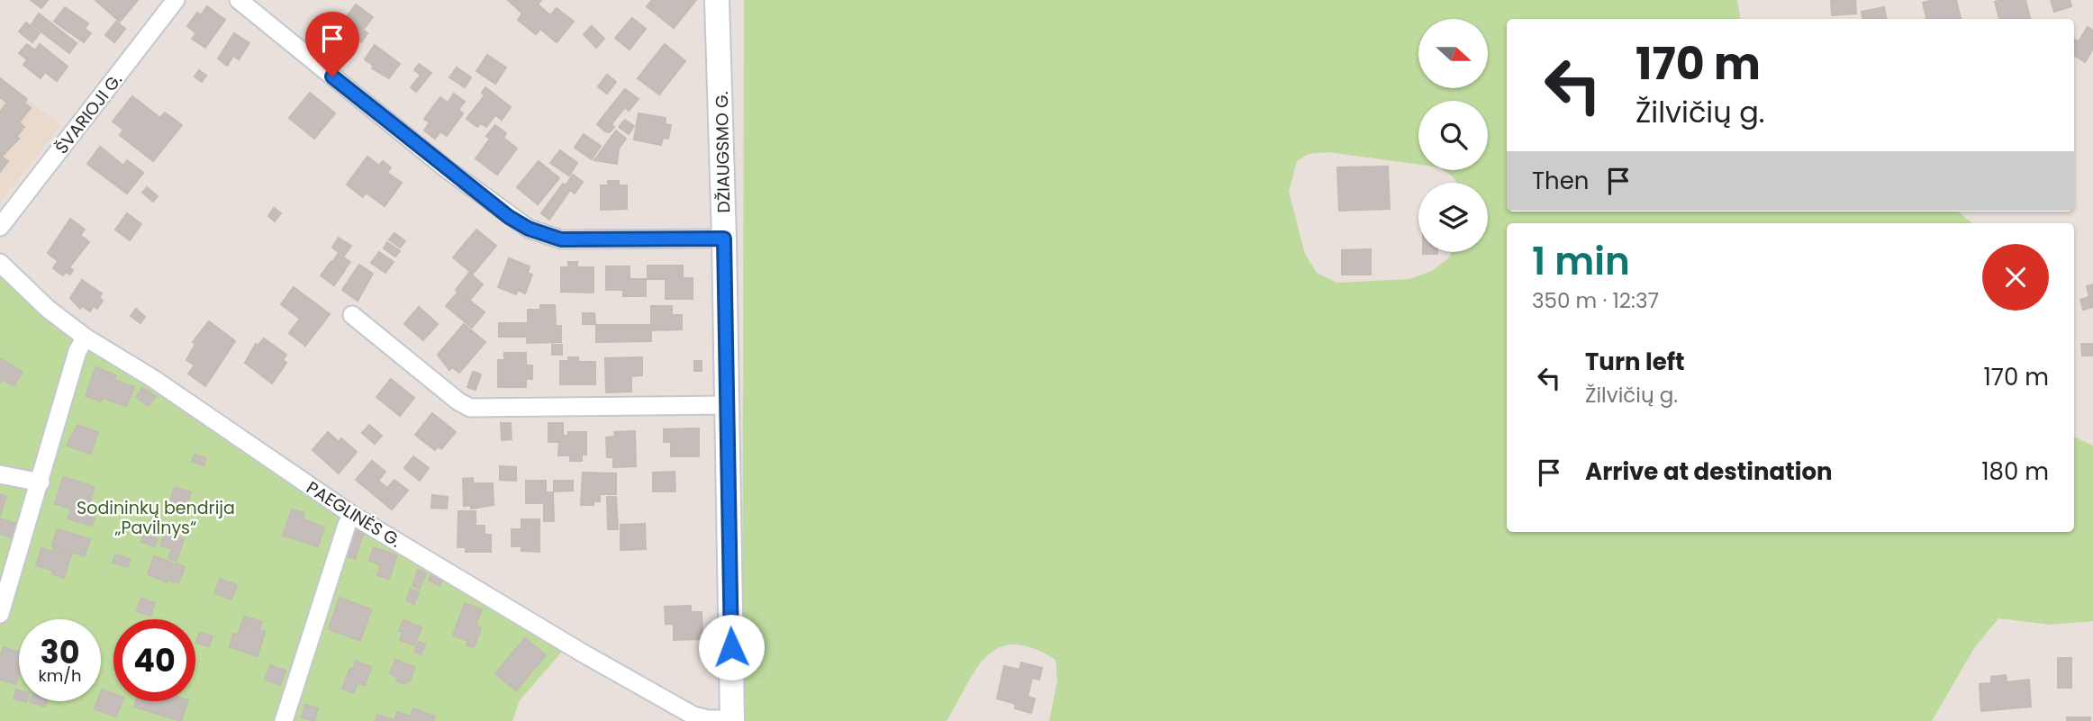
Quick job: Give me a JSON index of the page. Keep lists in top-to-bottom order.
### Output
{
  "streets": {
    "street": ["ŠVARIOJI G.", "DŽIAUGSMO G.", "PAEGLINĖS G."]
  },
  "crossings": [
    ["DŽIAUGSMO G.", "PAEGLINĖS G."]
  ],
  "parks": ["Sodininkų bendrija „Pavilnys“"],
  "north": "right",
  "page": {
    "turn": ["170 m", "Žilvičių g."],
    "then": "Then",
    "heading": ["1 min", "350 m · 12:37"],
    "list": [
      {
        "name": "Turn left",
        "note": "Žilvičių g.",
        "value": "170 m"
      },
      {
        "name": "Arrive at destination",
        "value": "180 m"
      }
    ],
    "speed": "30 km/h",
    "limit": "40"
  }
}
